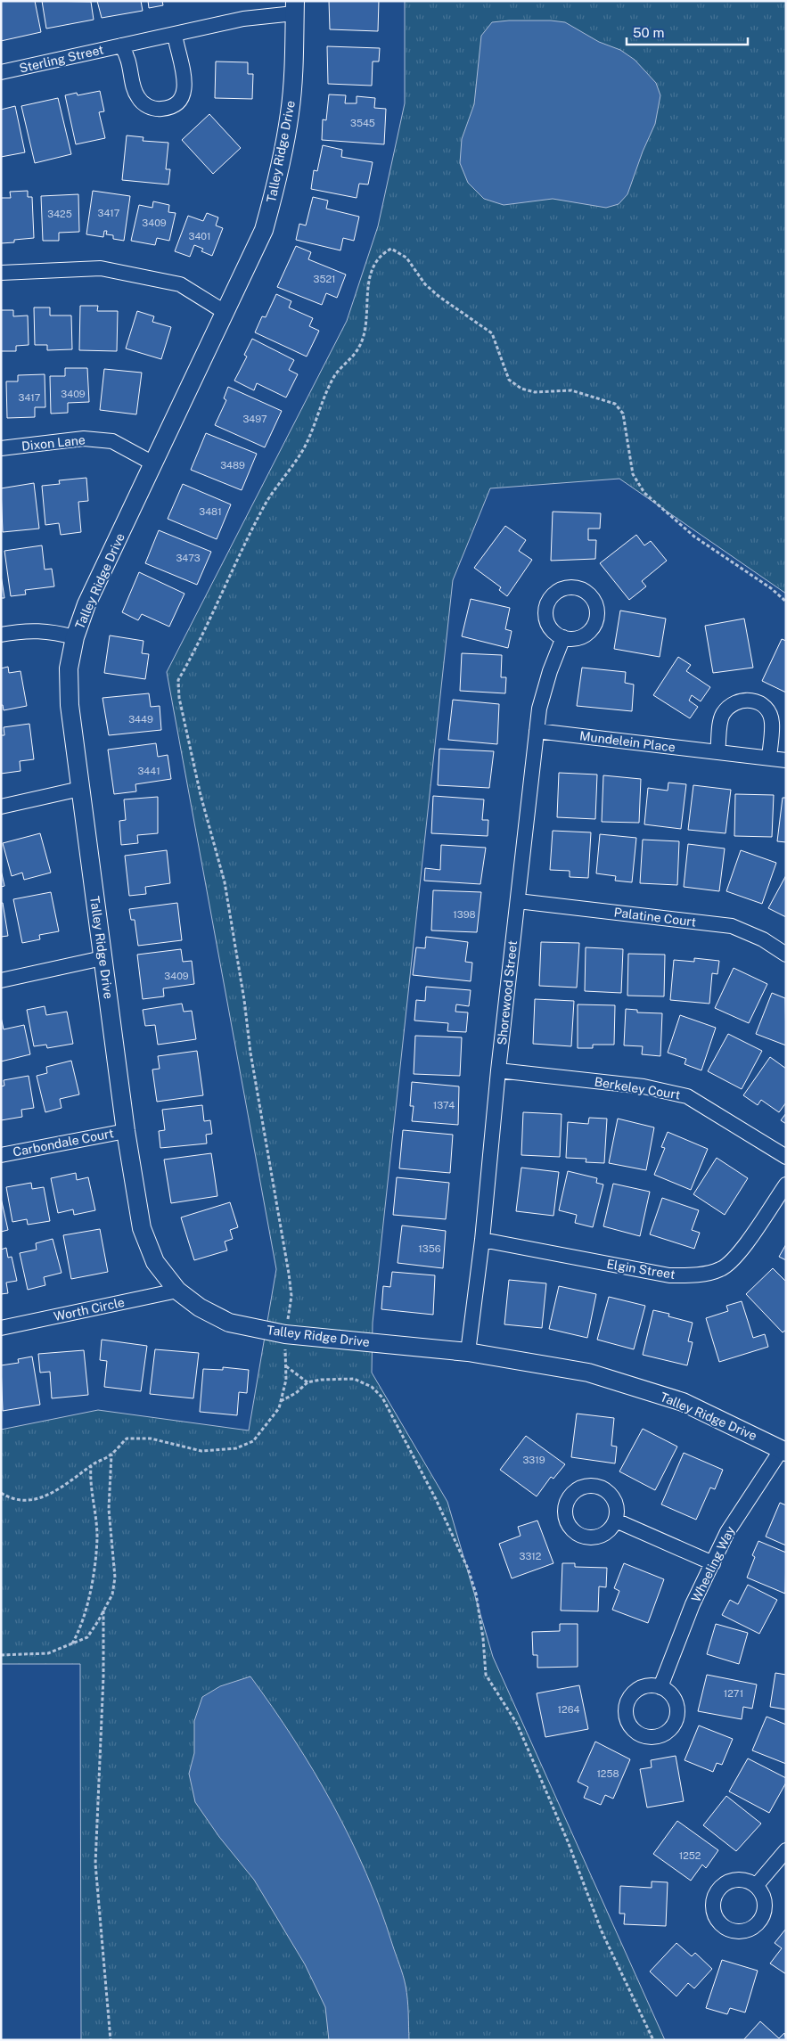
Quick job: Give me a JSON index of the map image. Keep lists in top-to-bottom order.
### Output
{
  "streets": {
    "street": [
      "Sterling Street",
      "Talley Ridge Drive",
      "Dixon Lane",
      "Mundelein Place",
      "Palatine Court",
      "Shorewood Street",
      "Berkeley Court",
      "Carbondale Court",
      "Elgin Street",
      "Worth Circle",
      "Wheeling Way"
    ]
  },
  "crossings": [
    ["Sterling Street", "Talley Ridge Drive"],
    ["Talley Ridge Drive", "Dixon Lane"],
    ["Talley Ridge Drive", "Shorewood Street"],
    ["Talley Ridge Drive", "Carbondale Court"],
    ["Talley Ridge Drive", "Worth Circle"],
    ["Talley Ridge Drive", "Wheeling Way"],
    ["Mundelein Place", "Shorewood Street"],
    ["Palatine Court", "Shorewood Street"],
    ["Shorewood Street", "Berkeley Court"],
    ["Shorewood Street", "Elgin Street"]
  ],
  "house_numbers": [
    "3545",
    "3417",
    "3425",
    "3409",
    "3401",
    "3521",
    "3409",
    "3417",
    "3497",
    "3489",
    "3481",
    "3473",
    "3449",
    "3441",
    "1398",
    "3409",
    "1374",
    "1356",
    "3319",
    "3312",
    "1271",
    "1264",
    "1258",
    "1252"
  ],
  "scale_bar": "50 m"
}
